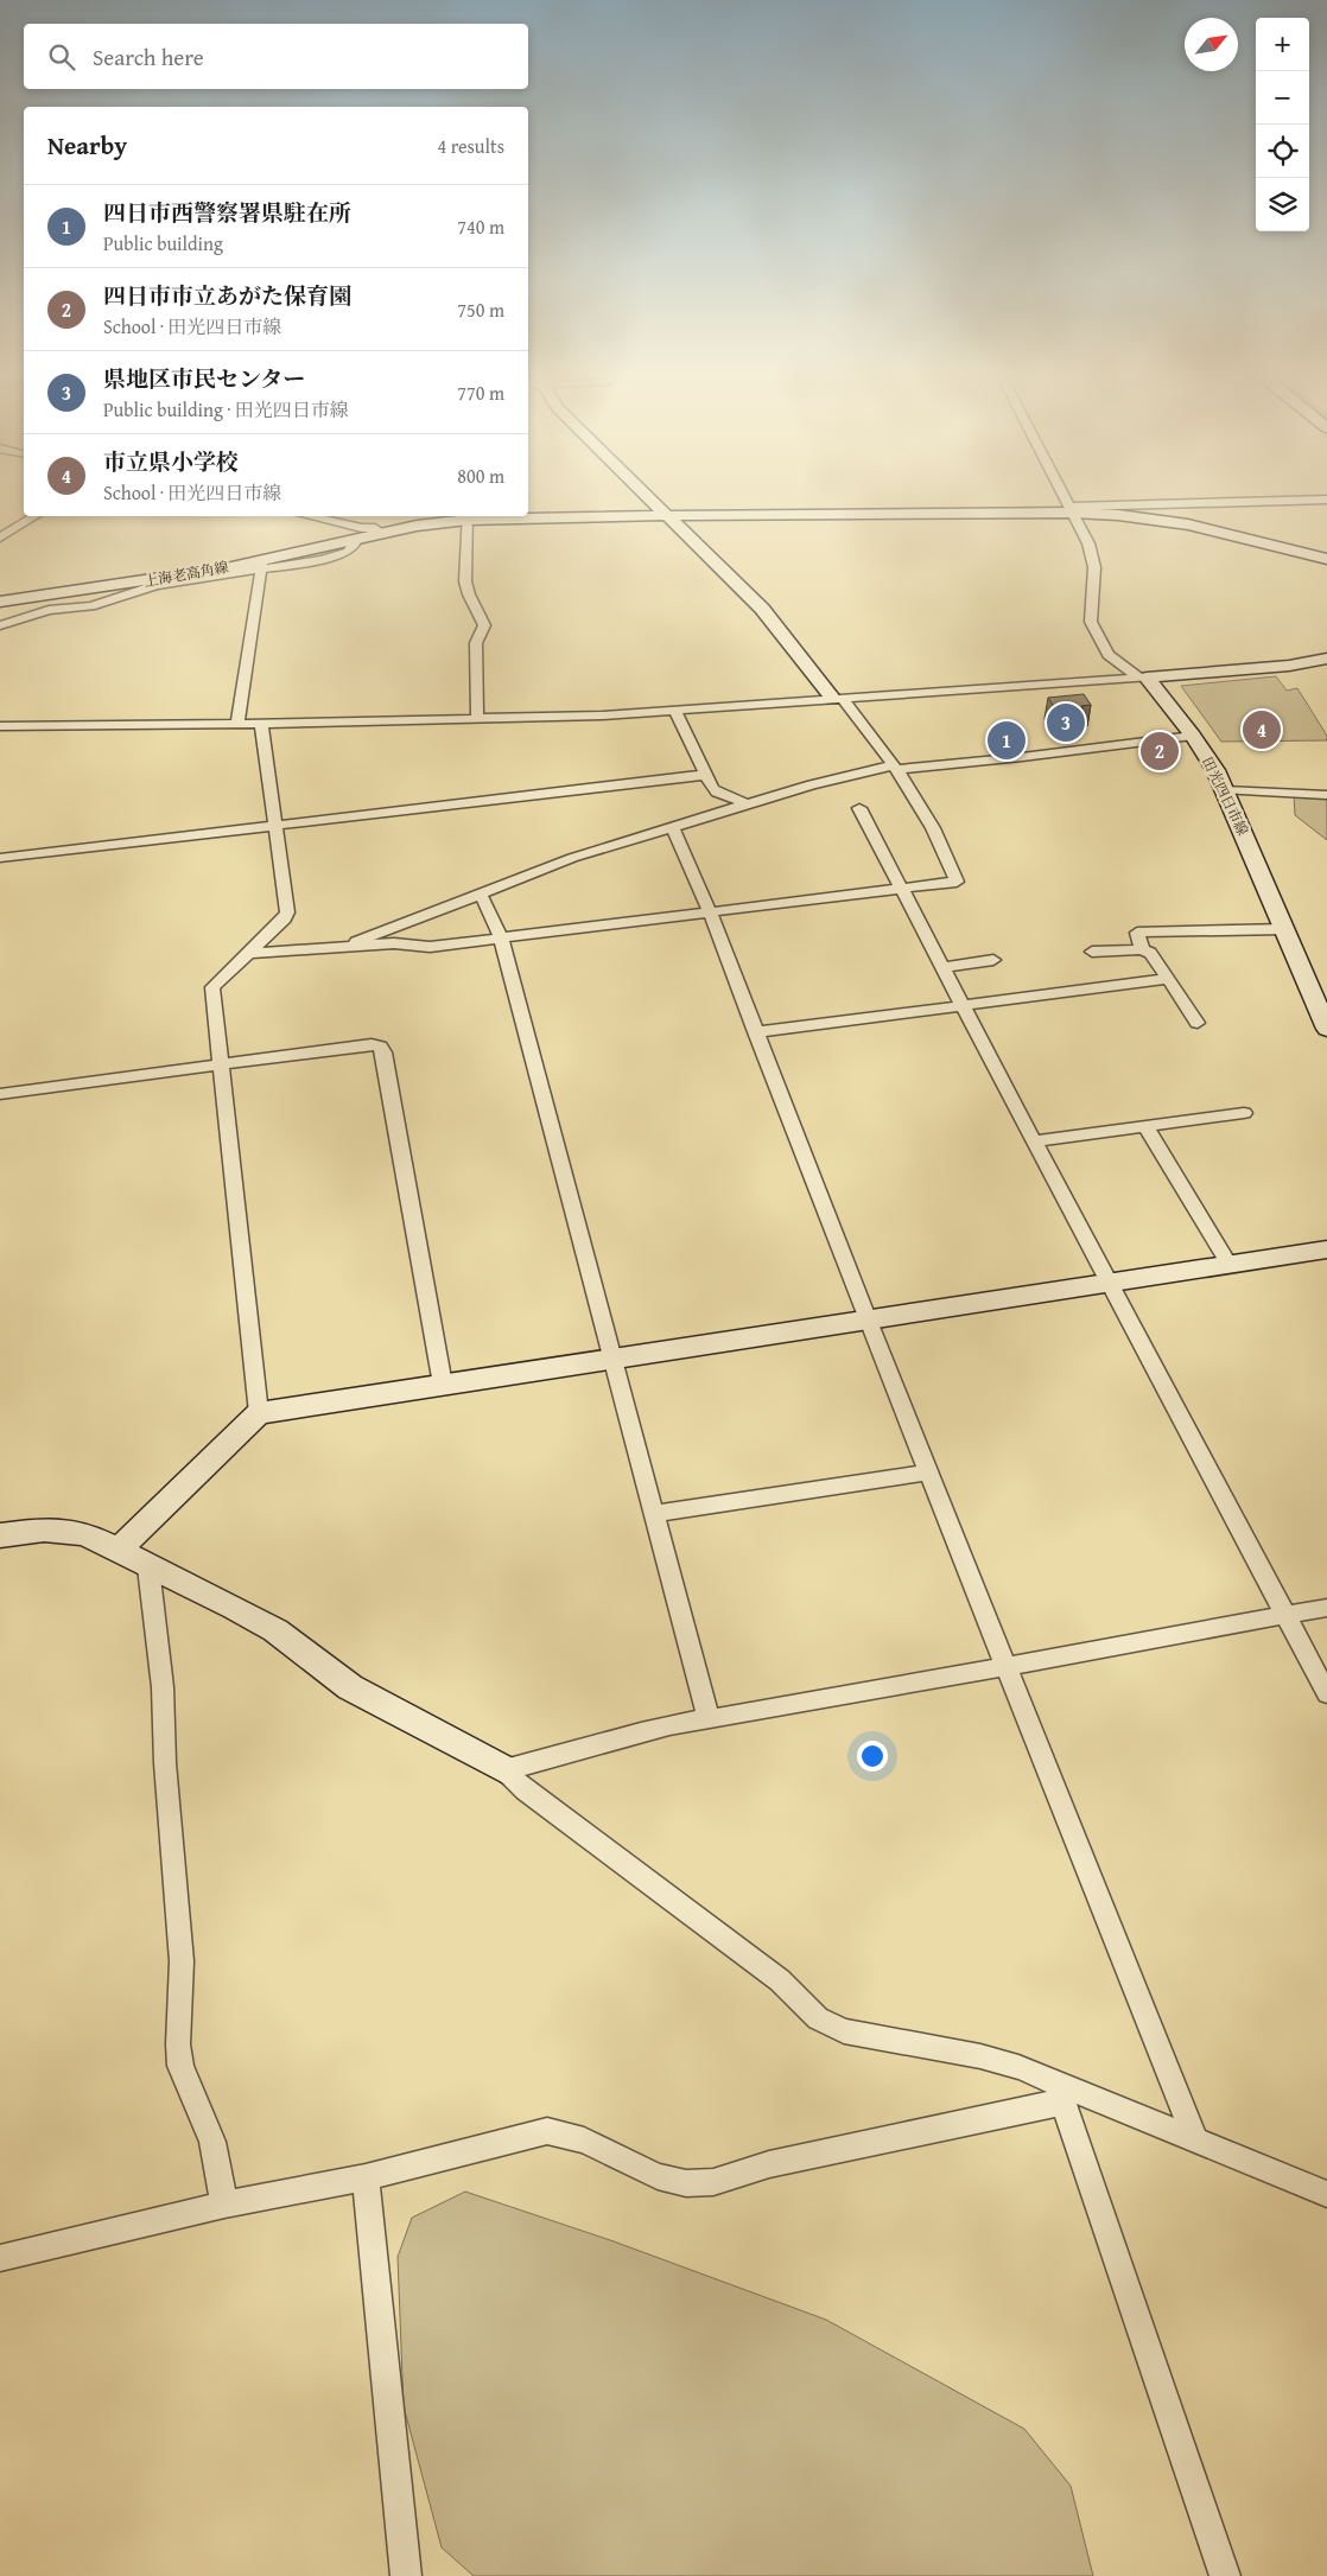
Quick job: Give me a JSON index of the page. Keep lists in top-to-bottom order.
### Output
{
  "streets": {
    "main road": ["上海老高角線", "田光四日市線"]
  },
  "north": "top right",
  "page": {
    "map_buttons": ["+", "−"],
    "search": "Search here",
    "heading": ["Nearby", "4 results"],
    "list": [
      {
        "mark": "1",
        "name": "四日市西警察署県駐在所",
        "note": "Public building",
        "value": "740 m"
      },
      {
        "mark": "2",
        "name": "四日市市立あがた保育園",
        "note": "School · 田光四日市線",
        "value": "750 m"
      },
      {
        "mark": "3",
        "name": "県地区市民センター",
        "note": "Public building · 田光四日市線",
        "value": "770 m"
      },
      {
        "mark": "4",
        "name": "市立県小学校",
        "note": "School · 田光四日市線",
        "value": "800 m"
      }
    ],
    "pins": [
      "3",
      "4",
      "1",
      "2"
    ]
  }
}
